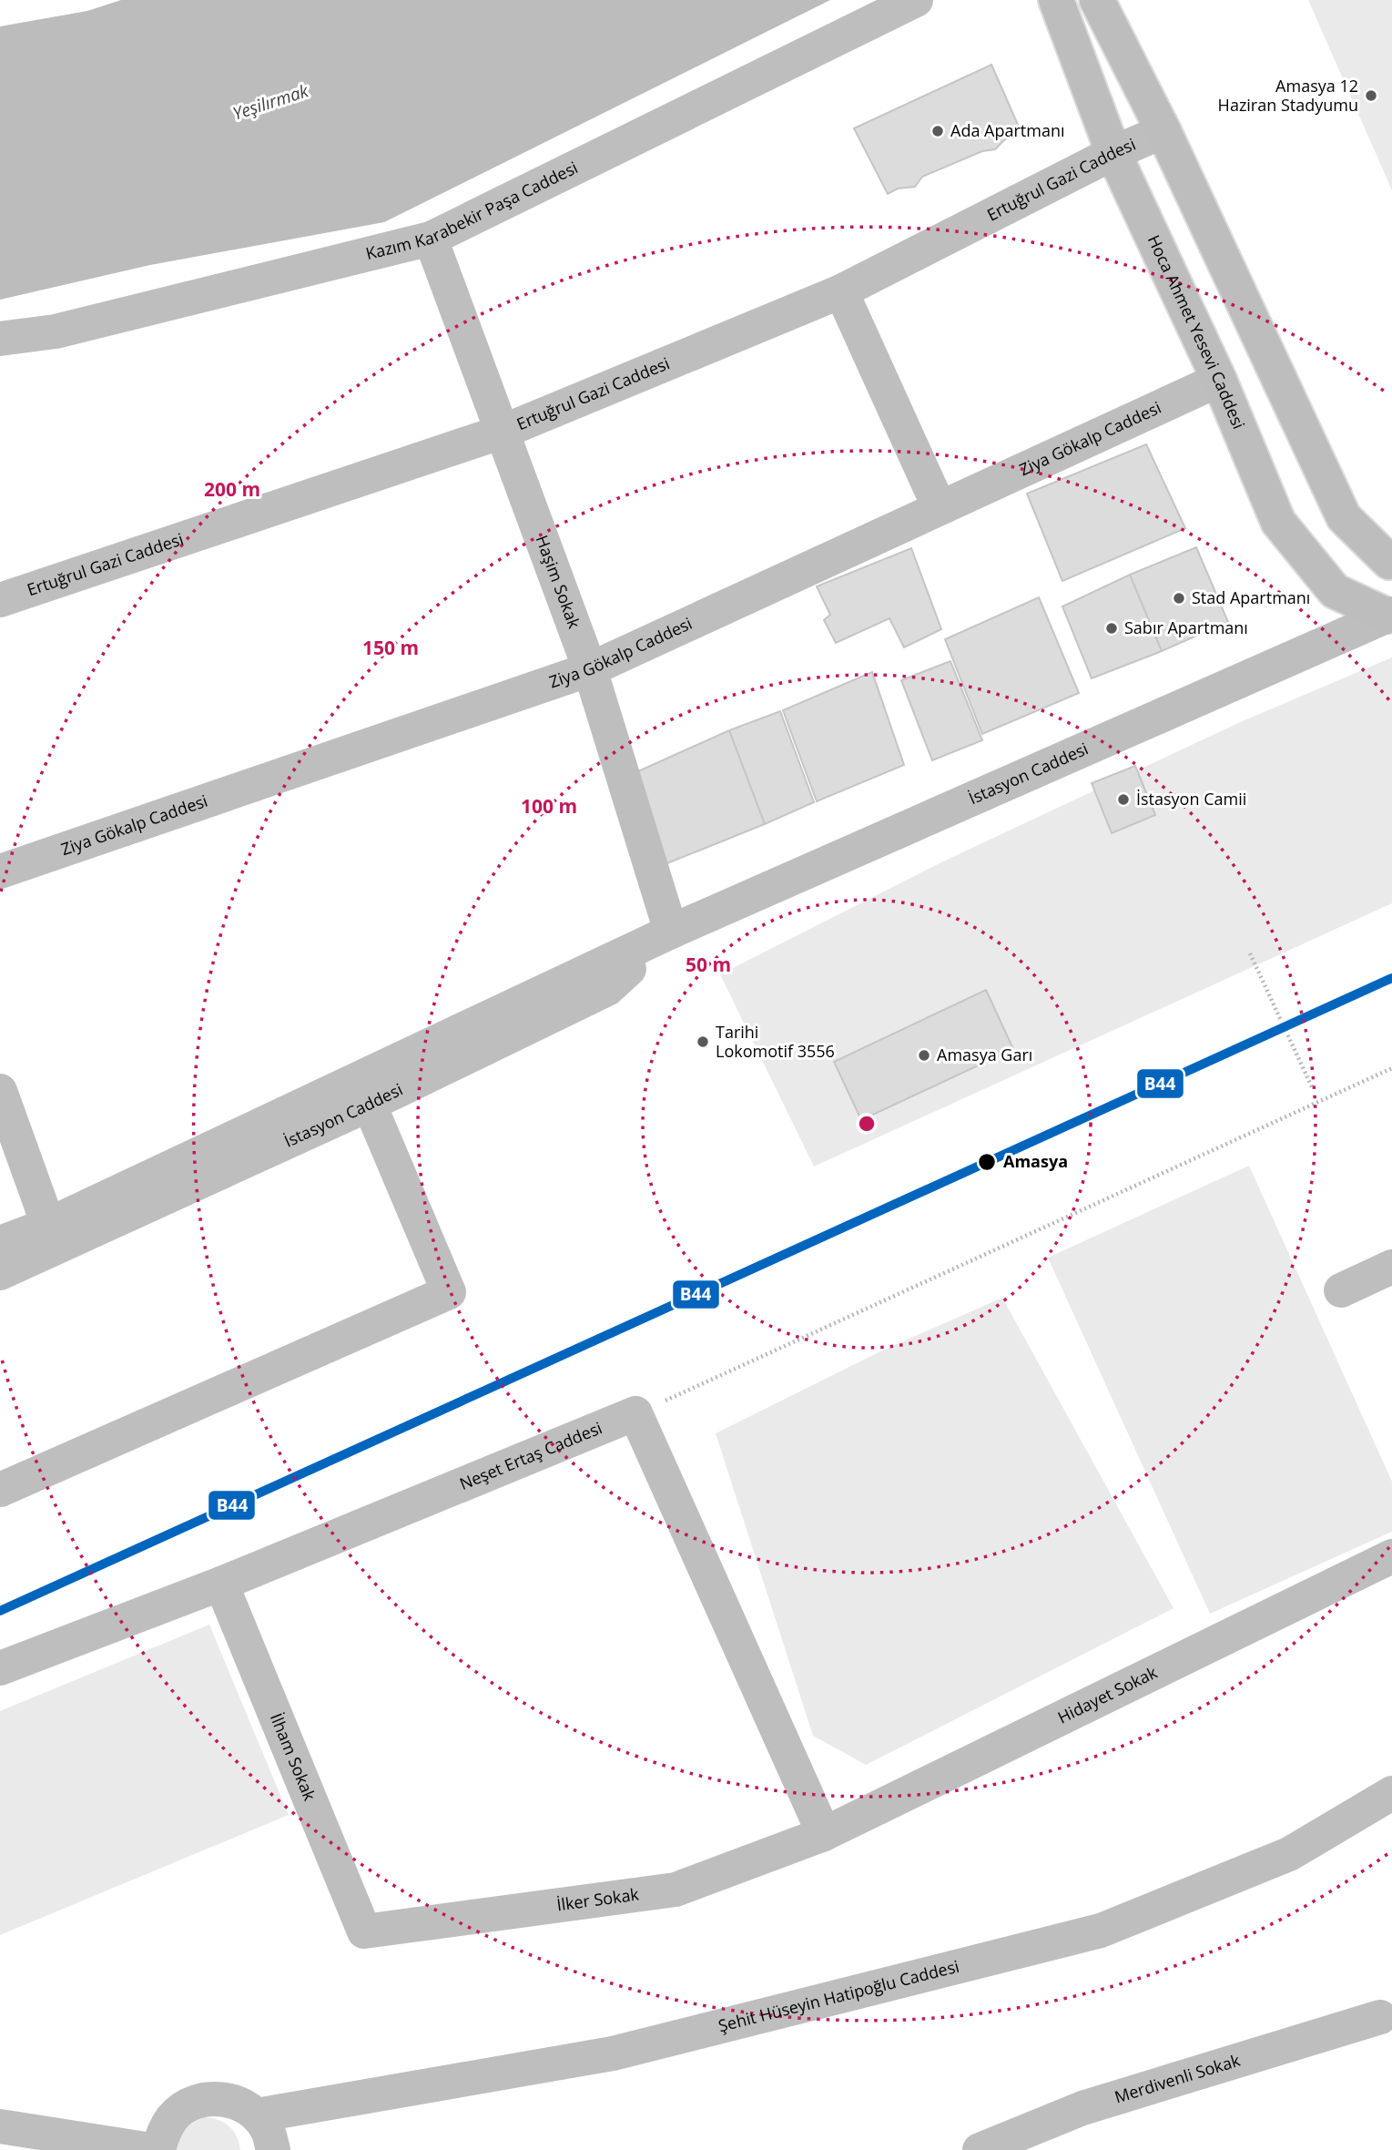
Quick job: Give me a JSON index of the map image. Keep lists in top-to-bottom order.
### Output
{
  "streets": {
    "main road": ["Hoca Ahmet Yesevi Caddesi"],
    "street": [
      "Ertuğrul Gazi Caddesi",
      "Kazım Karabekir Paşa Caddesi",
      "Ziya Gökalp Caddesi",
      "Haşim Sokak",
      "İstasyon Caddesi",
      "Neşet Ertaş Caddesi",
      "Hidayet Sokak",
      "İlham Sokak",
      "İlker Sokak",
      "Şehit Hüseyin Hatipoğlu Caddesi",
      "Merdivenli Sokak"
    ]
  },
  "crossings": [
    ["Ertuğrul Gazi Caddesi", "Hoca Ahmet Yesevi Caddesi"],
    ["Ertuğrul Gazi Caddesi", "Haşim Sokak"],
    ["Kazım Karabekir Paşa Caddesi", "Haşim Sokak"],
    ["Hoca Ahmet Yesevi Caddesi", "Ziya Gökalp Caddesi"],
    ["Hoca Ahmet Yesevi Caddesi", "İstasyon Caddesi"],
    ["Ziya Gökalp Caddesi", "Haşim Sokak"],
    ["Haşim Sokak", "İstasyon Caddesi"],
    ["Neşet Ertaş Caddesi", "İlham Sokak"],
    ["Hidayet Sokak", "İlker Sokak"],
    ["İlham Sokak", "İlker Sokak"]
  ],
  "water": ["Yeşilırmak"],
  "places": [
    "Amasya 12 Haziran Stadyumu",
    "Ada Apartmanı",
    "Stad Apartmanı",
    "Sabır Apartmanı",
    "İstasyon Camii",
    "Tarihi Lokomotif 3556",
    "Amasya Garı",
    "Amasya"
  ],
  "lines": ["transit line B44"],
  "rings": [
    "200 m",
    "150 m",
    "100 m",
    "50 m"
  ]
}
